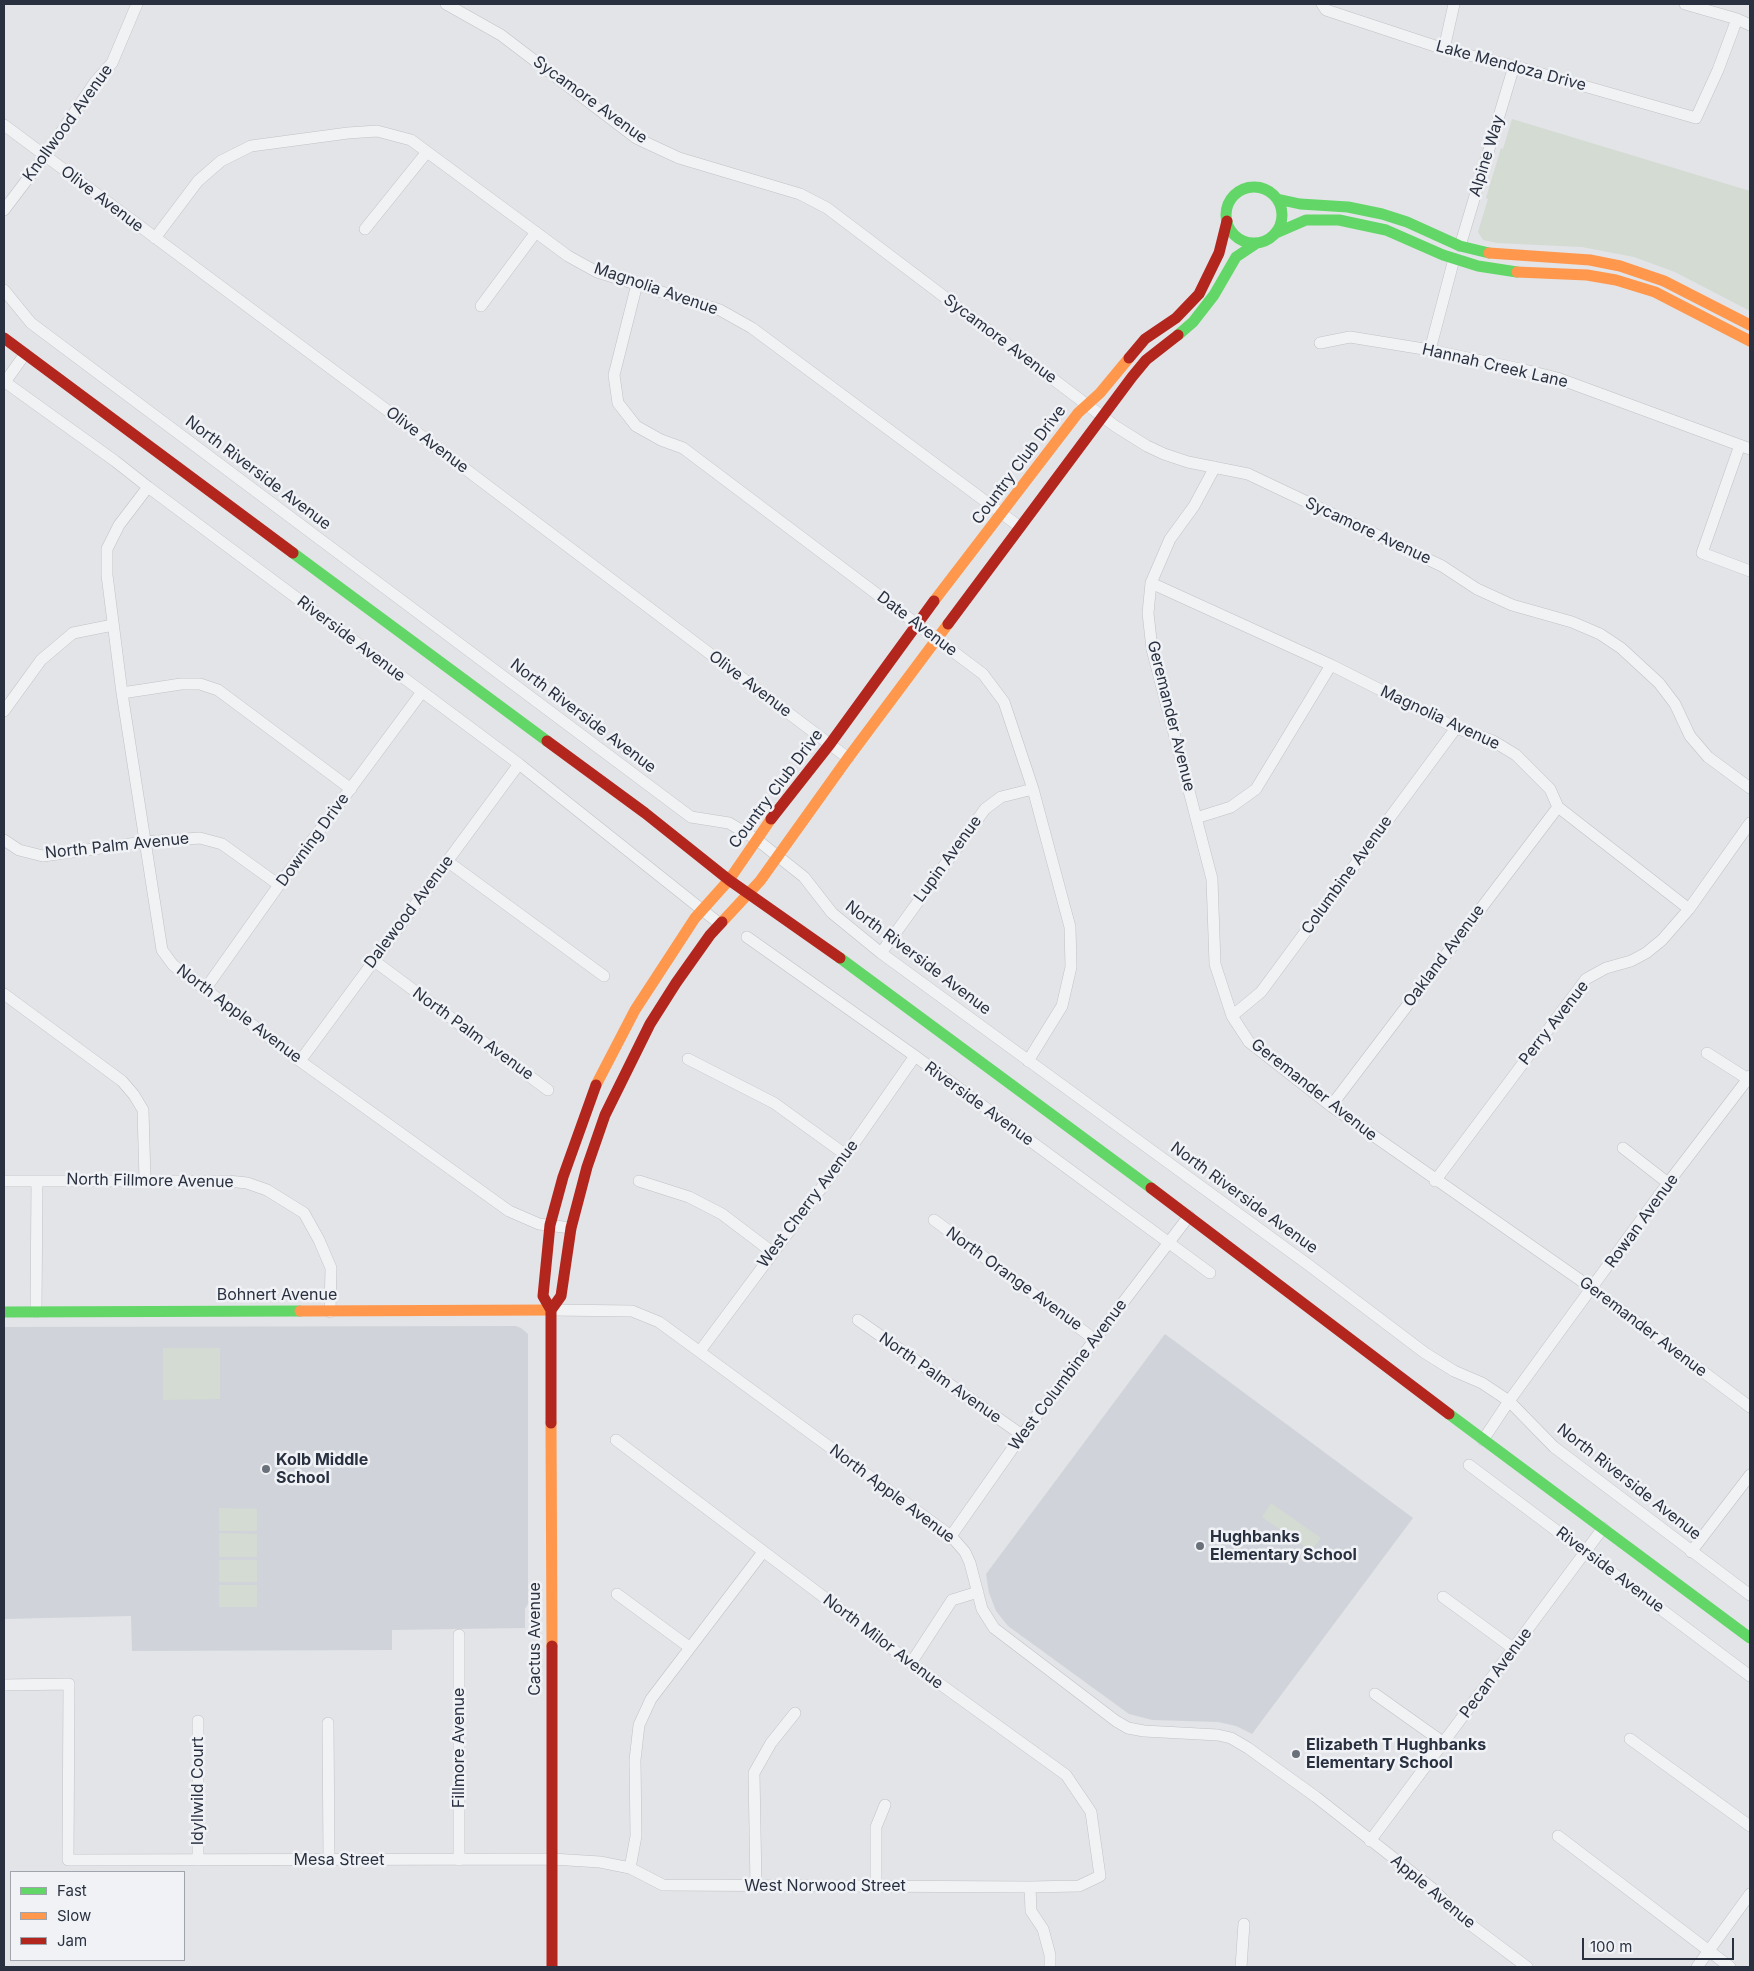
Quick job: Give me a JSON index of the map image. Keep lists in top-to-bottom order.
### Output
{
  "streets": {
    "main road": ["Country Club Drive", "Bohnert Avenue", "Cactus Avenue"],
    "street": [
      "Lake Mendoza Drive",
      "Sycamore Avenue",
      "Knollwood Avenue",
      "Alpine Way",
      "Olive Avenue",
      "Magnolia Avenue",
      "Hannah Creek Lane",
      "North Riverside Avenue",
      "Date Avenue",
      "Riverside Avenue",
      "Geremander Avenue",
      "Downing Drive",
      "North Palm Avenue",
      "Lupin Avenue",
      "Columbine Avenue",
      "Dalewood Avenue",
      "Oakland Avenue",
      "North Apple Avenue",
      "Perry Avenue",
      "North Fillmore Avenue",
      "West Cherry Avenue",
      "Rowan Avenue",
      "North Orange Avenue",
      "West Columbine Avenue",
      "North Milor Avenue",
      "Pecan Avenue",
      "Fillmore Avenue",
      "Idyllwild Court",
      "Mesa Street",
      "West Norwood Street",
      "Apple Avenue"
    ]
  },
  "crossings": [
    ["Lake Mendoza Drive", "Alpine Way"],
    ["Sycamore Avenue", "Country Club Drive"],
    ["Sycamore Avenue", "Geremander Avenue"],
    ["Knollwood Avenue", "Olive Avenue"],
    ["Olive Avenue", "Magnolia Avenue"],
    ["Olive Avenue", "Country Club Drive"],
    ["Magnolia Avenue", "Country Club Drive"],
    ["Magnolia Avenue", "Date Avenue"],
    ["Magnolia Avenue", "Geremander Avenue"],
    ["Magnolia Avenue", "Columbine Avenue"],
    ["Magnolia Avenue", "Oakland Avenue"],
    ["Magnolia Avenue", "Perry Avenue"],
    ["Country Club Drive", "North Riverside Avenue"],
    ["Country Club Drive", "Date Avenue"],
    ["Country Club Drive", "Riverside Avenue"],
    ["Country Club Drive", "North Apple Avenue"],
    ["Country Club Drive", "Bohnert Avenue"],
    ["Country Club Drive", "Cactus Avenue"],
    ["North Riverside Avenue", "Date Avenue"],
    ["North Riverside Avenue", "Lupin Avenue"],
    ["North Riverside Avenue", "Rowan Avenue"],
    ["Date Avenue", "Lupin Avenue"],
    ["Riverside Avenue", "Downing Drive"],
    ["Riverside Avenue", "Dalewood Avenue"],
    ["Riverside Avenue", "North Apple Avenue"],
    ["Riverside Avenue", "West Cherry Avenue"],
    ["Riverside Avenue", "West Columbine Avenue"],
    ["Riverside Avenue", "Pecan Avenue"],
    ["Geremander Avenue", "Columbine Avenue"],
    ["Geremander Avenue", "Oakland Avenue"],
    ["Geremander Avenue", "Perry Avenue"],
    ["Geremander Avenue", "Rowan Avenue"],
    ["Downing Drive", "North Palm Avenue"],
    ["Downing Drive", "North Apple Avenue"],
    ["North Palm Avenue", "Dalewood Avenue"],
    ["North Palm Avenue", "North Apple Avenue"],
    ["North Palm Avenue", "West Columbine Avenue"],
    ["Dalewood Avenue", "North Apple Avenue"],
    ["North Apple Avenue", "West Cherry Avenue"],
    ["North Apple Avenue", "Bohnert Avenue"],
    ["North Apple Avenue", "West Columbine Avenue"],
    ["North Apple Avenue", "Cactus Avenue"],
    ["North Apple Avenue", "Apple Avenue"],
    ["North Fillmore Avenue", "Bohnert Avenue"],
    ["North Orange Avenue", "West Columbine Avenue"],
    ["Bohnert Avenue", "Cactus Avenue"],
    ["Cactus Avenue", "Mesa Street"],
    ["Cactus Avenue", "West Norwood Street"],
    ["North Milor Avenue", "West Norwood Street"],
    ["Pecan Avenue", "Apple Avenue"],
    ["Fillmore Avenue", "Mesa Street"],
    ["Idyllwild Court", "Mesa Street"],
    ["Mesa Street", "West Norwood Street"]
  ],
  "places": ["Kolb Middle School", "Hughbanks Elementary School", "Elizabeth T Hughbanks Elementary School"],
  "legend": ["Fast", "Slow", "Jam"],
  "scale_bar": "100 m"
}
